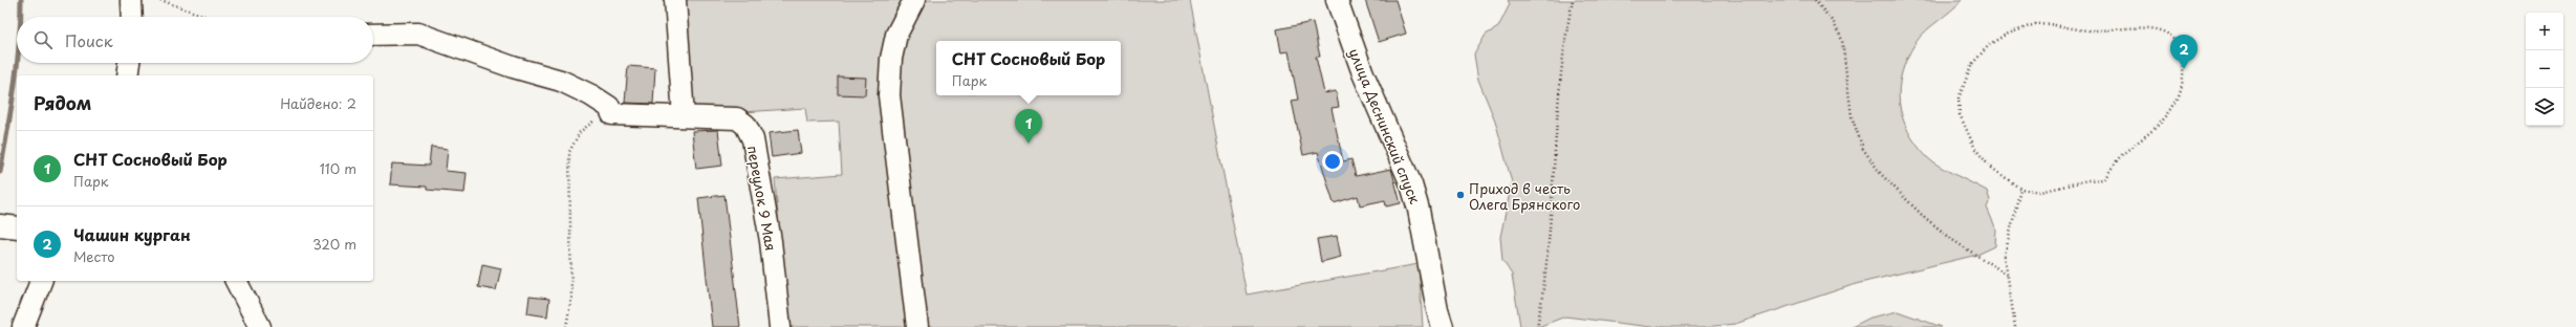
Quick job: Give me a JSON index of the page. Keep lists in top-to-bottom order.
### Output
{
  "streets": {
    "street": ["улица Деснинский спуск", "переулок 9 Мая"]
  },
  "places": ["Приход в честь Олега Брянского"],
  "page": {
    "map_buttons": ["+", "−"],
    "search": "Поиск",
    "pins": ["2", "1"],
    "popup": ["СНТ Сосновый Бор", "Парк"],
    "heading": ["Рядом", "Найдено: 2"],
    "list": [
      {
        "mark": "1",
        "name": "СНТ Сосновый Бор",
        "note": "Парк",
        "value": "110 m"
      },
      {
        "mark": "2",
        "name": "Чашин курган",
        "note": "Место",
        "value": "320 m"
      }
    ]
  }
}
